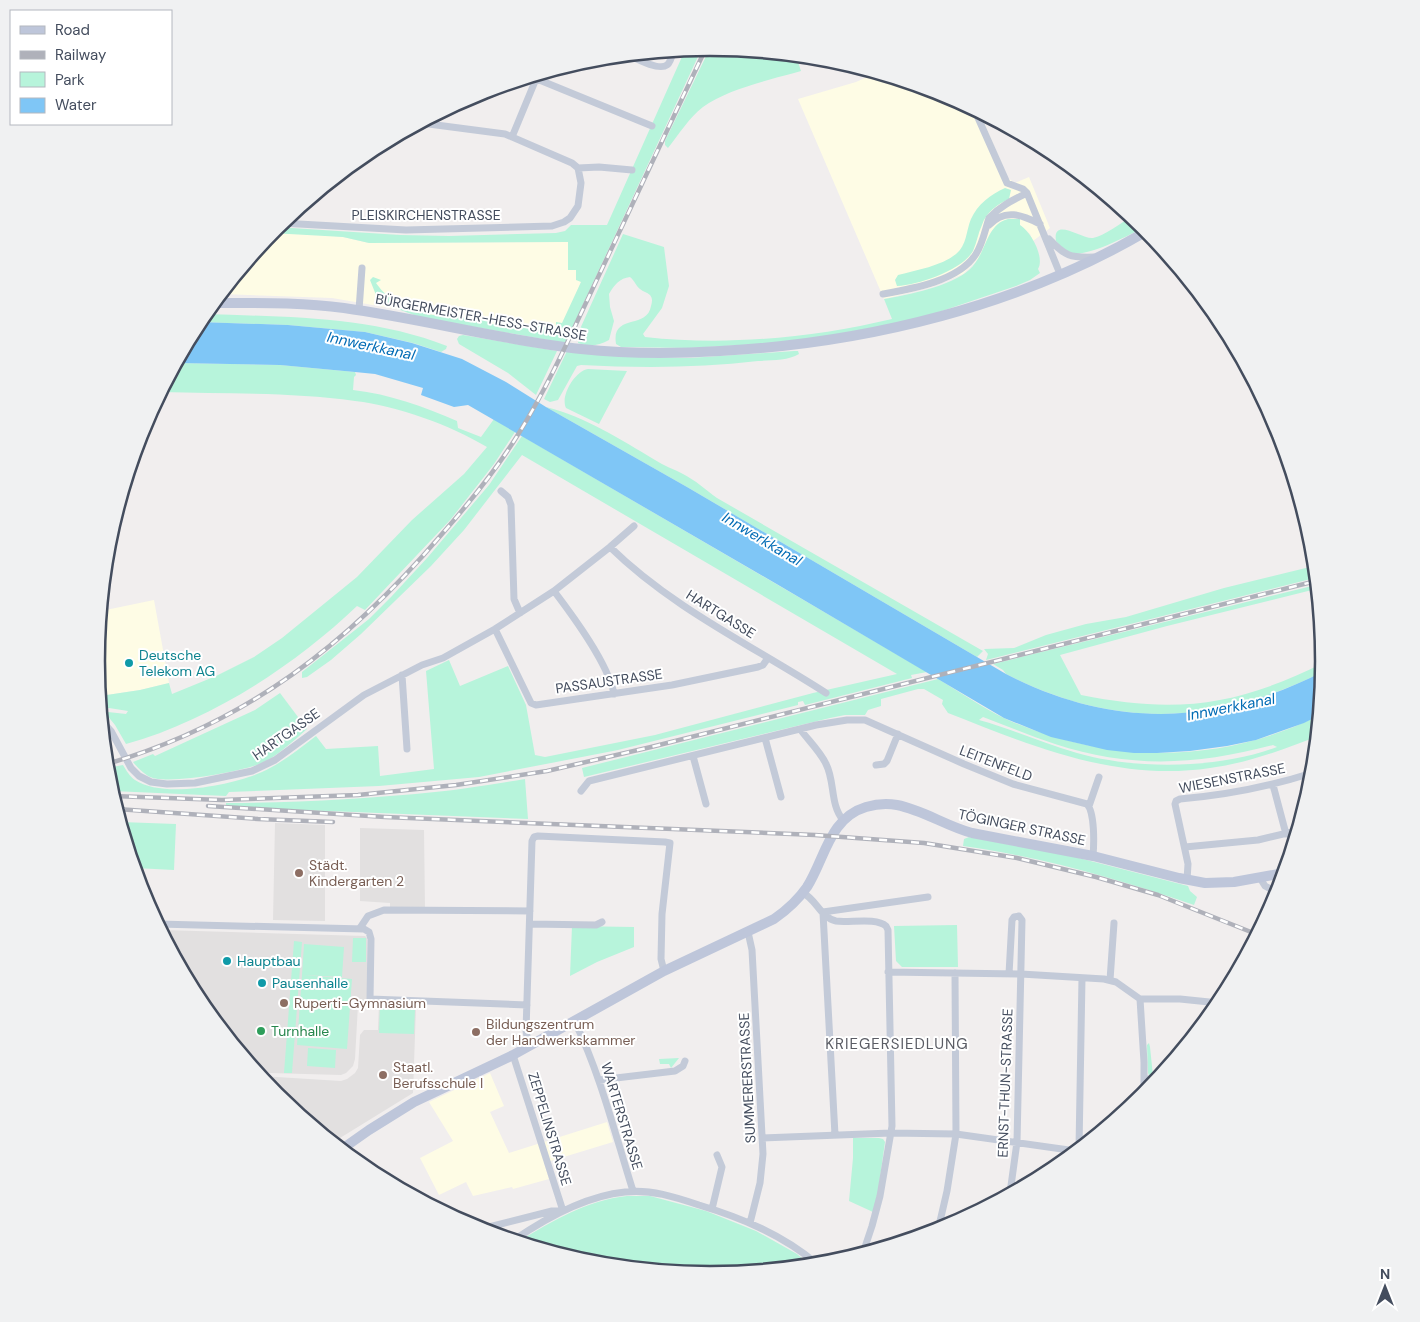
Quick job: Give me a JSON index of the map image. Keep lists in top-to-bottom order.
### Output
{
  "streets": {
    "street": [
      "PLEISKIRCHENSTRASSE",
      "BÜRGERMEISTER-HESS-STRASSE",
      "HARTGASSE",
      "PASSAUSTRASSE",
      "LEITENFELD",
      "WIESENSTRASSE",
      "TÖGINGER STRASSE",
      "SUMMERERSTRASSE",
      "ERNST-THUN-STRASSE",
      "WARTERSTRASSE",
      "ZEPPELINSTRASSE"
    ]
  },
  "crossings": [
    ["HARTGASSE", "PASSAUSTRASSE"],
    ["WIESENSTRASSE", "TÖGINGER STRASSE"],
    ["TÖGINGER STRASSE", "SUMMERERSTRASSE"],
    ["TÖGINGER STRASSE", "WARTERSTRASSE"],
    ["TÖGINGER STRASSE", "ZEPPELINSTRASSE"]
  ],
  "districts": ["KRIEGERSIEDLUNG"],
  "water": ["Innwerkkanal"],
  "places": [
    "Deutsche Telekom AG",
    "Städt. Kindergarten 2",
    "Hauptbau",
    "Pausenhalle",
    "Ruperti-Gymnasium",
    "Turnhalle",
    "Bildungszentrum der Handwerkskammer",
    "Staatl. Berufsschule I"
  ],
  "legend": [
    "Road",
    "Railway",
    "Park",
    "Water"
  ],
  "north": "top"
}
